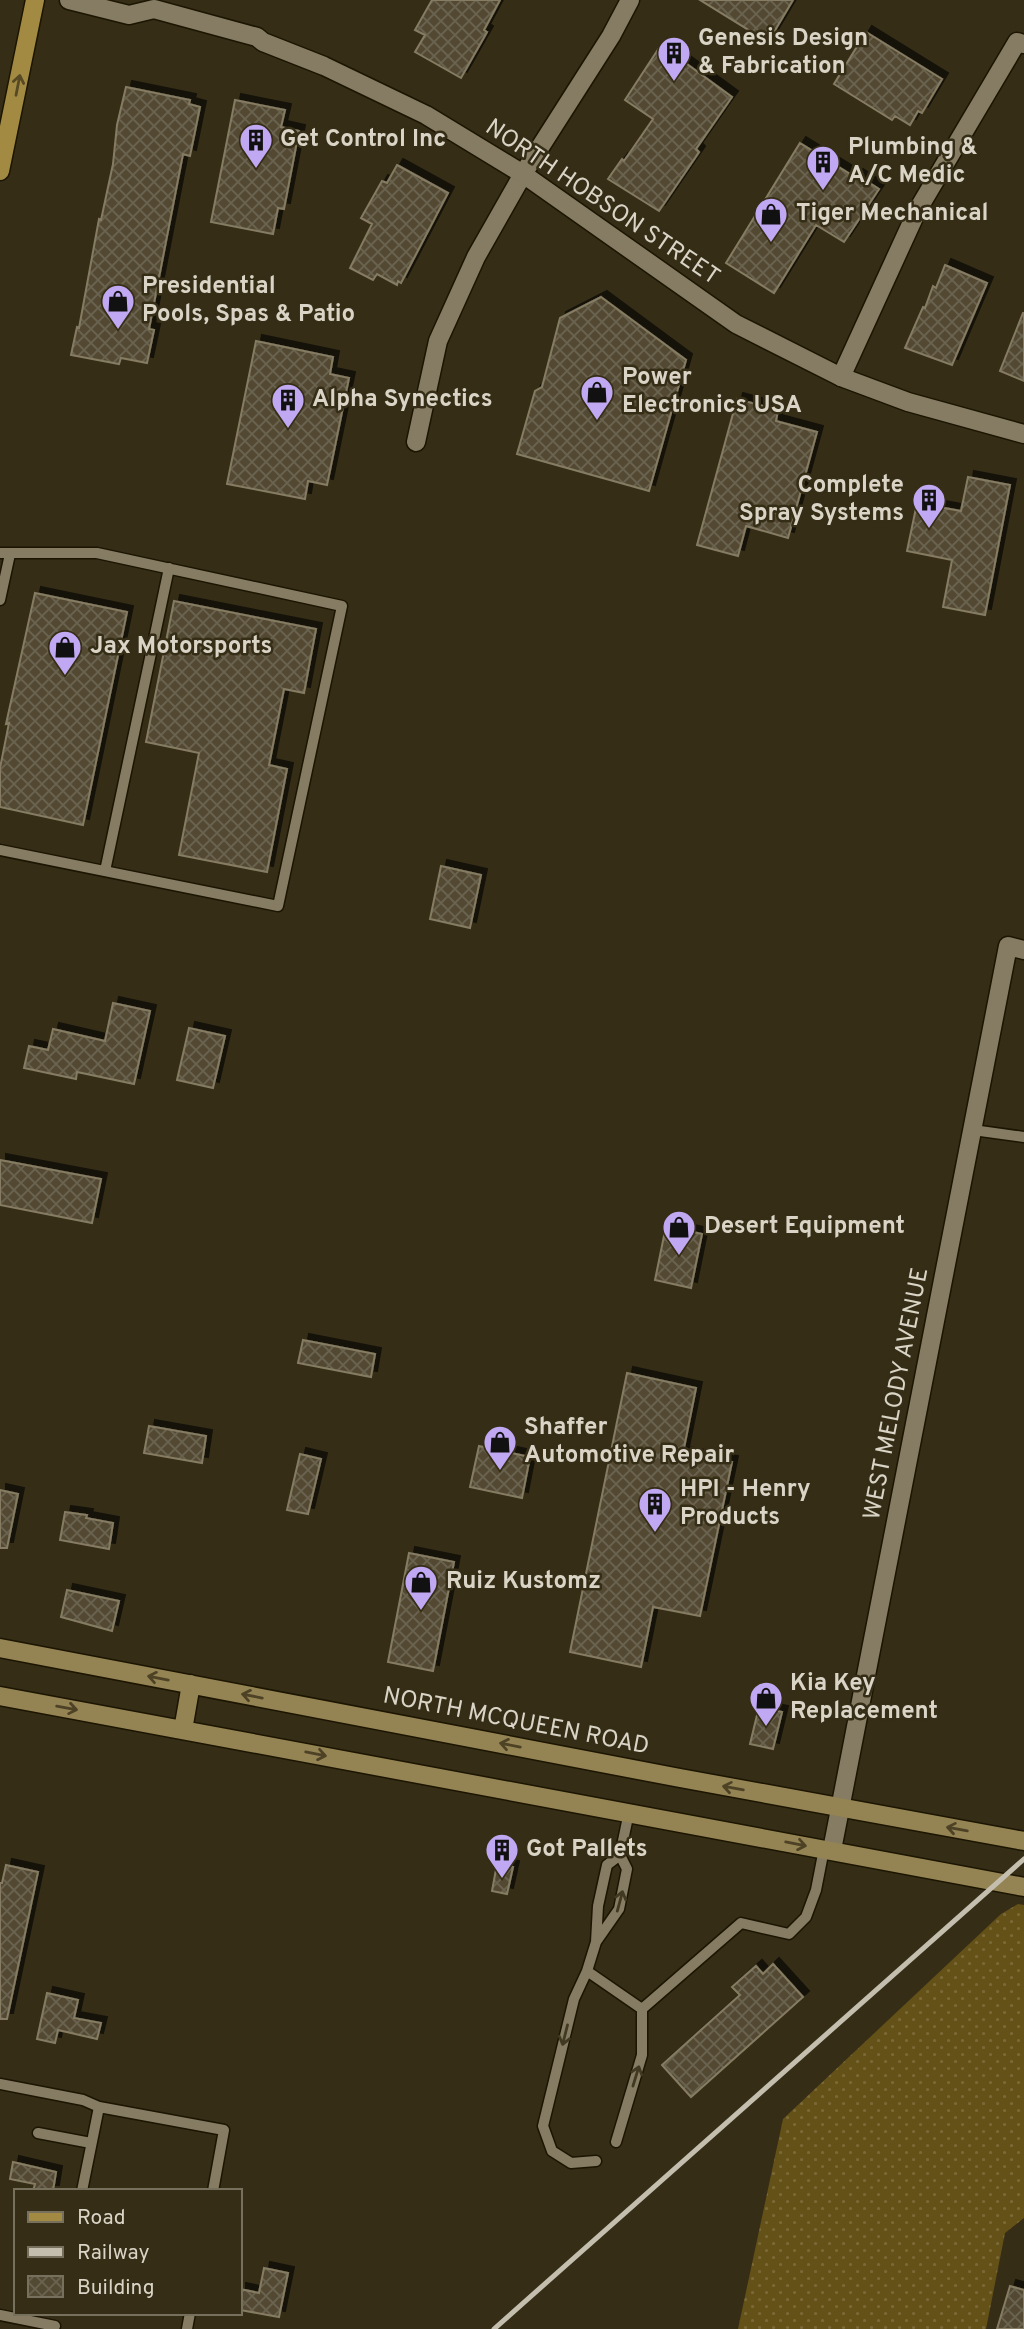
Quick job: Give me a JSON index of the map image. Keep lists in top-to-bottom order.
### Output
{
  "streets": {
    "main road": ["NORTH MCQUEEN ROAD"],
    "street": ["NORTH HOBSON STREET", "WEST MELODY AVENUE"]
  },
  "crossings": [
    ["WEST MELODY AVENUE", "NORTH MCQUEEN ROAD"]
  ],
  "places": {
    "building": [
      "Genesis Design & Fabrication",
      "Get Control Inc",
      "Plumbing & A/C Medic",
      "Alpha Synectics",
      "Complete Spray Systems",
      "HPI - Henry Products",
      "Got Pallets"
    ],
    "shop": [
      "Tiger Mechanical",
      "Presidential Pools, Spas & Patio",
      "Power Electronics USA",
      "Jax Motorsports",
      "Desert Equipment",
      "Shaffer Automotive Repair",
      "Ruiz Kustomz",
      "Kia Key Replacement"
    ]
  },
  "legend": ["Road", "Railway", "Building"]
}
